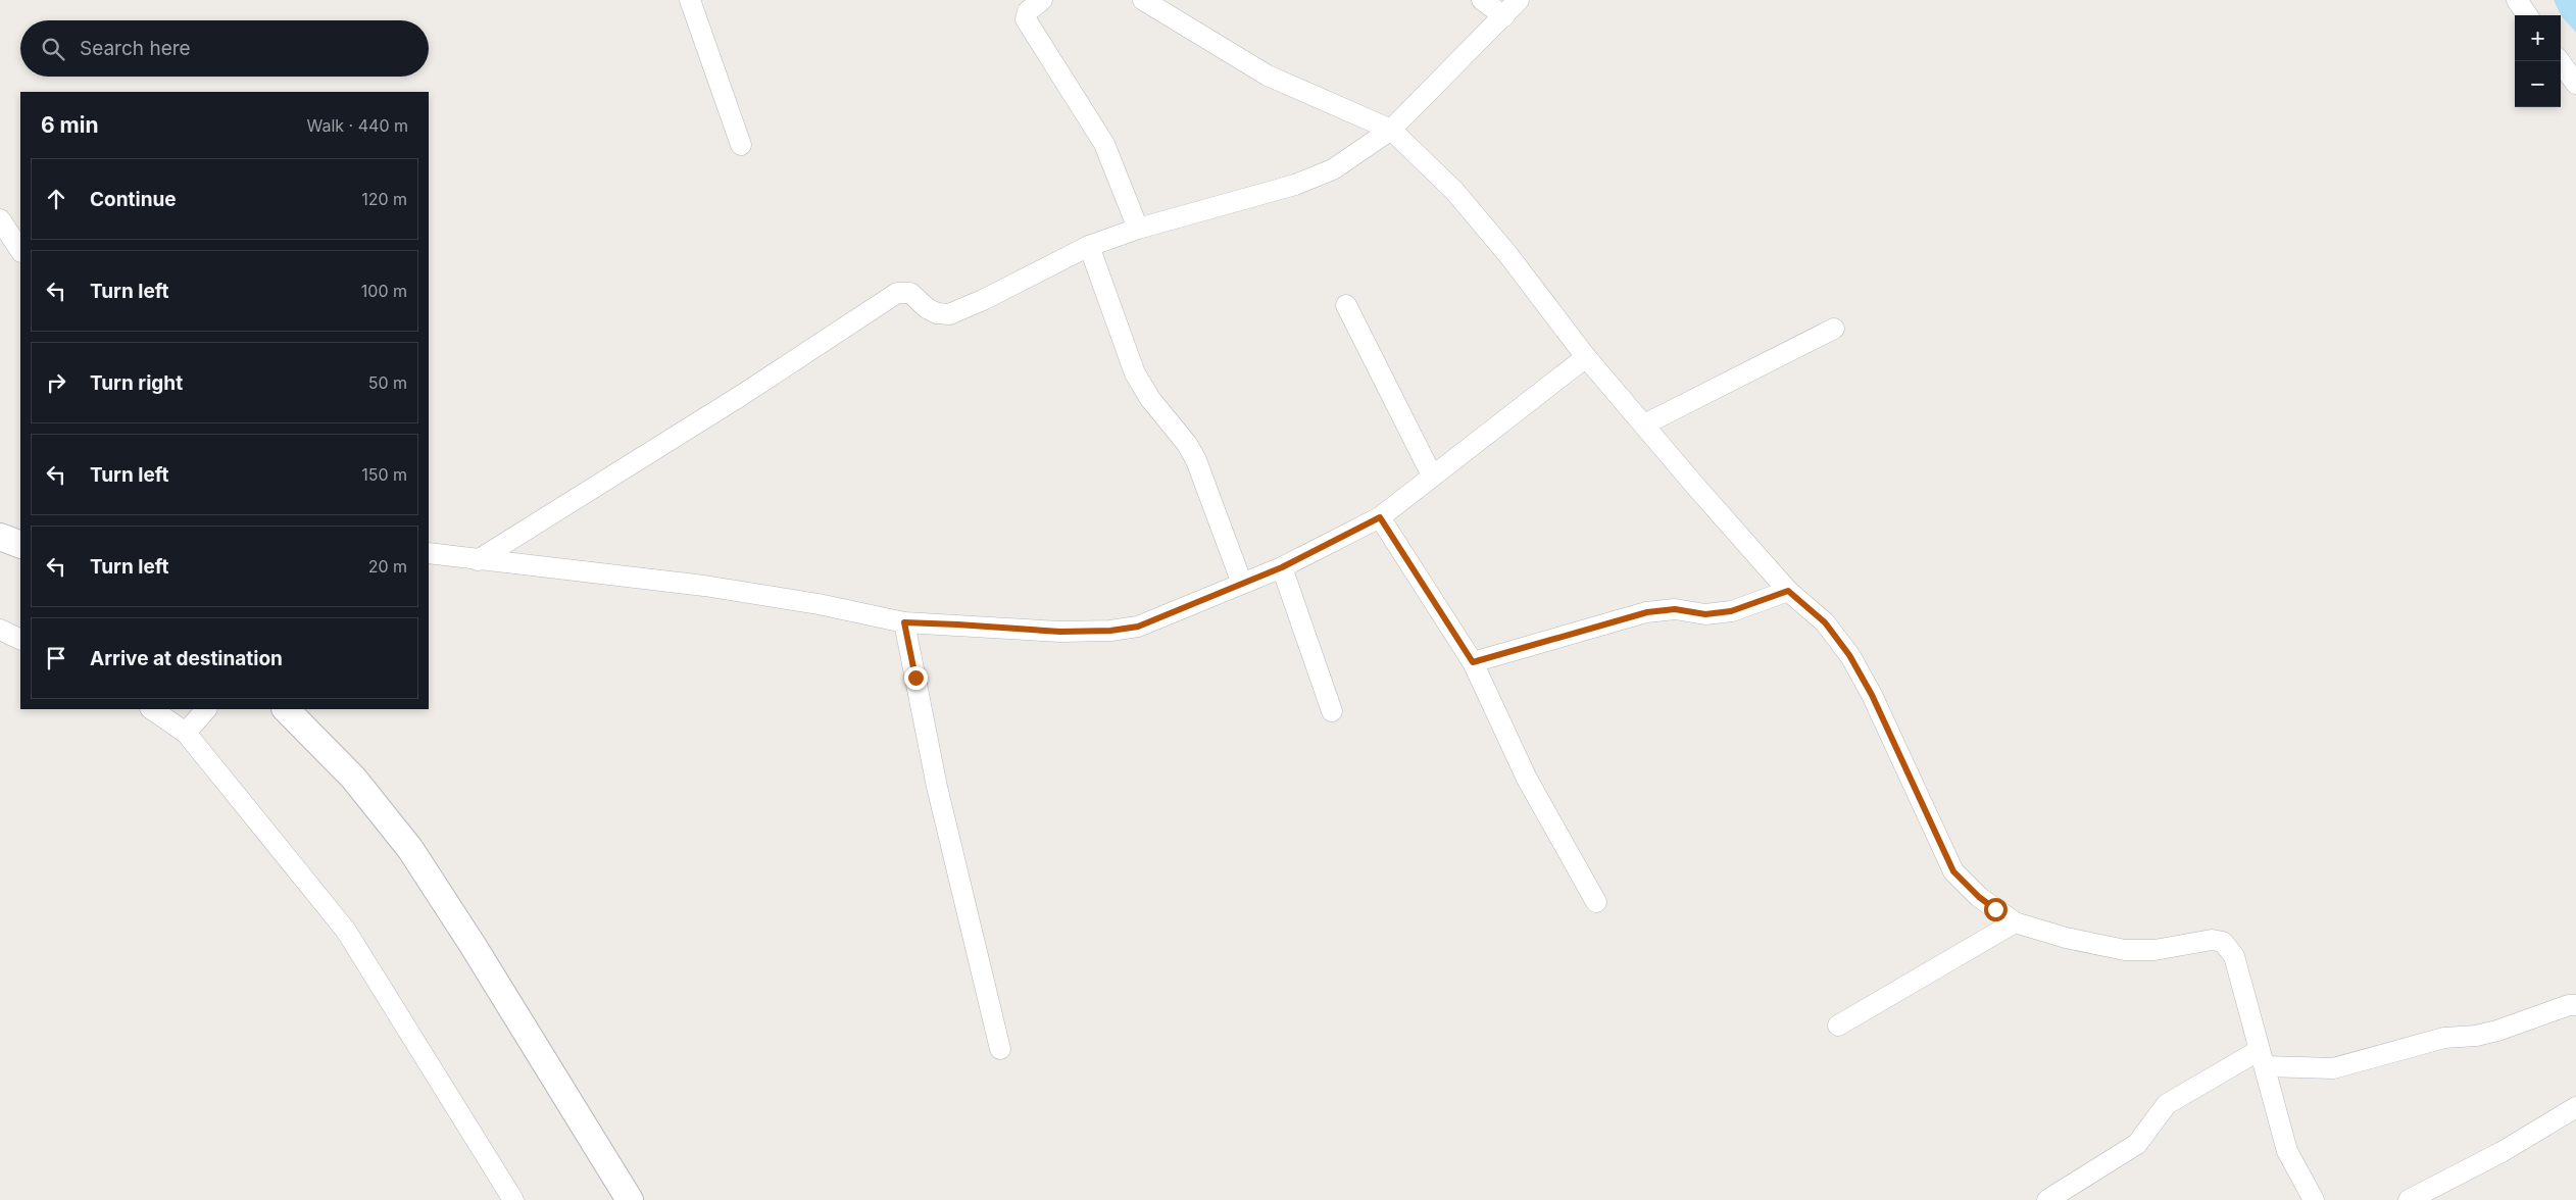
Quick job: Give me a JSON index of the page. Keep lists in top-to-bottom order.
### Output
{
  "page": {
    "map_buttons": ["+", "−"],
    "search": "Search here",
    "heading": ["6 min", "Walk · 440 m"],
    "list": [
      ["Continue", "120 m"],
      ["Turn left", "100 m"],
      ["Turn right", "50 m"],
      ["Turn left", "150 m"],
      ["Turn left", "20 m"],
      "Arrive at destination"
    ]
  }
}
